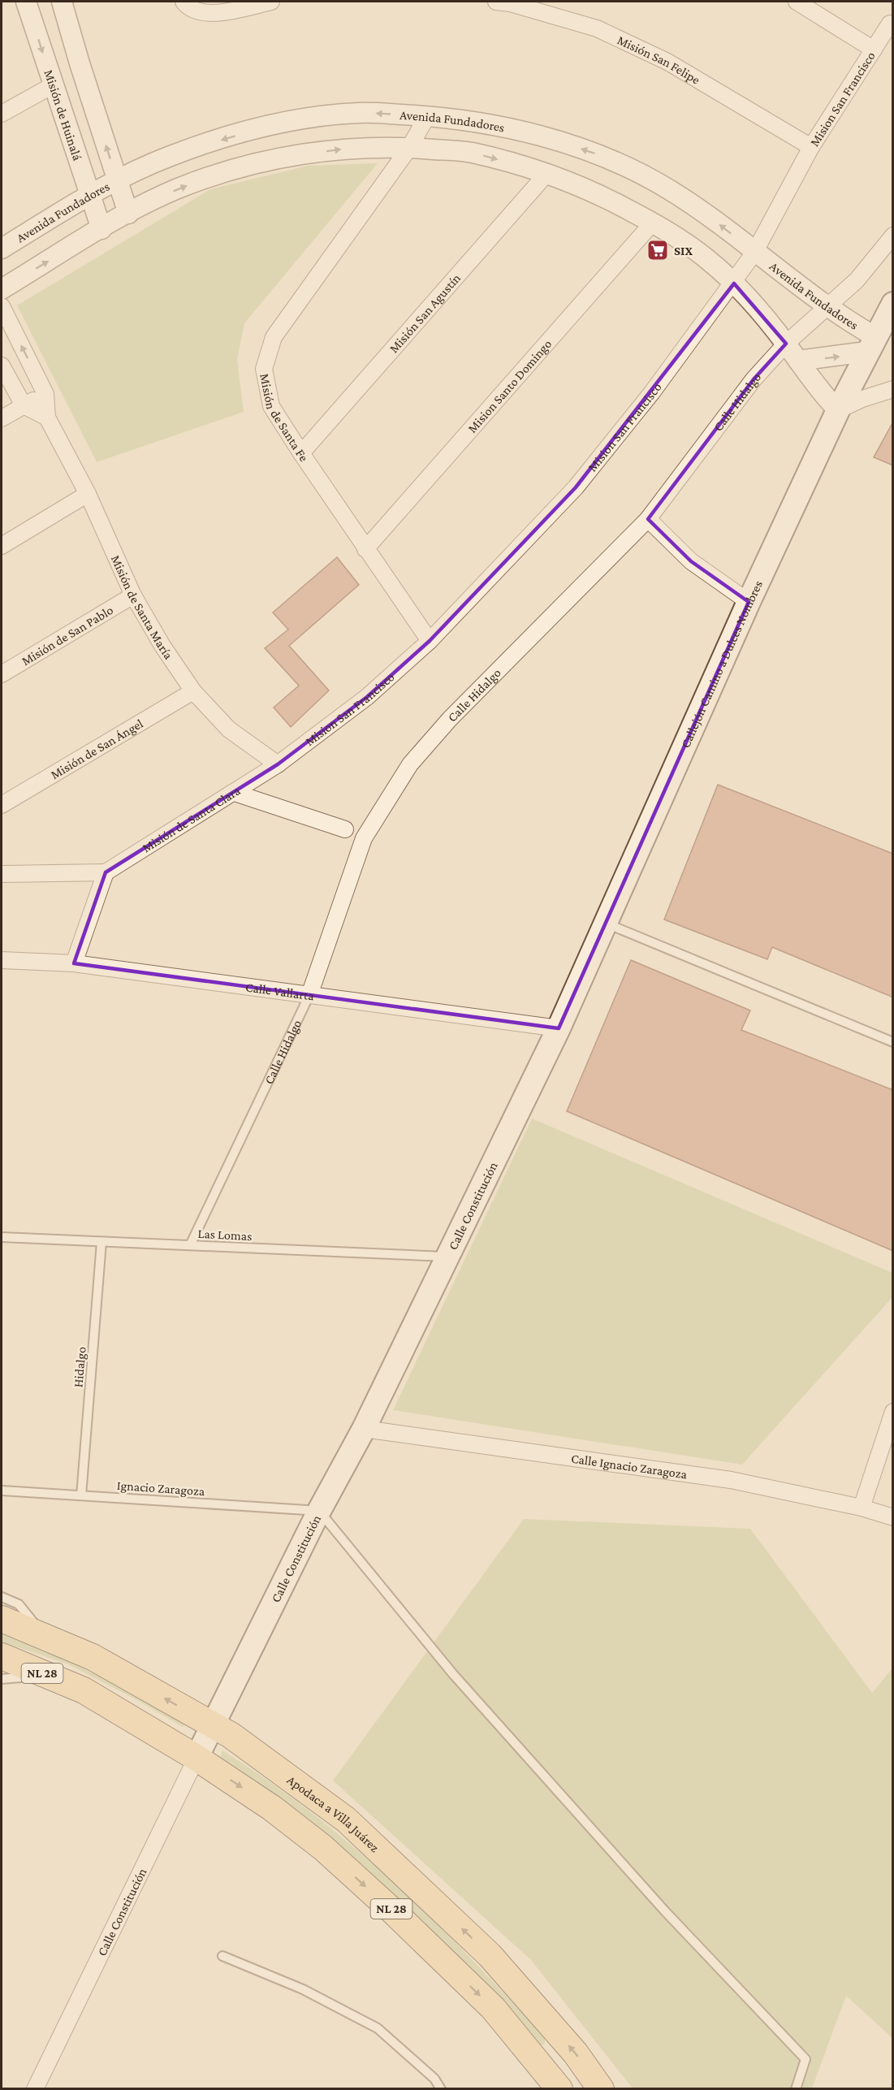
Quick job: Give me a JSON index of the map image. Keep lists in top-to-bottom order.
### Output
{
  "streets": {
    "main road": [
      "Callejón Camino a Dulces Nombres",
      "Calle Constitución",
      "NL 28",
      "Apodaca a Villa Juárez"
    ],
    "street": [
      "Misión San Felipe",
      "Mision San Francisco",
      "Misión de Huinalá",
      "Avenida Fundadores",
      "Misión San Agustín",
      "Mision Santo Domingo",
      "Calle Hidalgo",
      "Misión de Santa Fe",
      "Misión de Santa María",
      "Misión de San Pablo",
      "Misión de San Ángel",
      "Misión de Santa Clara",
      "Calle Vallarta",
      "Calle Ignacio Zaragoza"
    ],
    "lane": ["Las Lomas", "Hidalgo", "Ignacio Zaragoza"]
  },
  "crossings": [
    ["Misión San Felipe", "Mision San Francisco"],
    ["Mision San Francisco", "Avenida Fundadores"],
    ["Mision San Francisco", "Misión de Santa Fe"],
    ["Mision San Francisco", "Misión de Santa María"],
    ["Mision San Francisco", "Misión de Santa Clara"],
    ["Misión de Huinalá", "Avenida Fundadores"],
    ["Avenida Fundadores", "Calle Hidalgo"],
    ["Avenida Fundadores", "Misión de Santa Fe"],
    ["Avenida Fundadores", "Callejón Camino a Dulces Nombres"],
    ["Misión San Agustín", "Misión de Santa Fe"],
    ["Mision Santo Domingo", "Misión de Santa Fe"],
    ["Calle Hidalgo", "Calle Vallarta"],
    ["Calle Hidalgo", "Las Lomas"],
    ["Misión de Santa María", "Misión de San Pablo"],
    ["Misión de Santa María", "Misión de San Ángel"],
    ["Misión de Santa María", "Misión de Santa Clara"],
    ["Callejón Camino a Dulces Nombres", "Calle Vallarta"],
    ["Callejón Camino a Dulces Nombres", "Calle Constitución"],
    ["Calle Vallarta", "Calle Constitución"],
    ["Calle Constitución", "Las Lomas"],
    ["Calle Constitución", "Calle Ignacio Zaragoza"],
    ["Calle Constitución", "Ignacio Zaragoza"],
    ["Calle Constitución", "NL 28"],
    ["Calle Constitución", "Apodaca a Villa Juárez"],
    ["Las Lomas", "Hidalgo"],
    ["Hidalgo", "Ignacio Zaragoza"]
  ],
  "places": {
    "supermarket": ["SIX"]
  }
}
